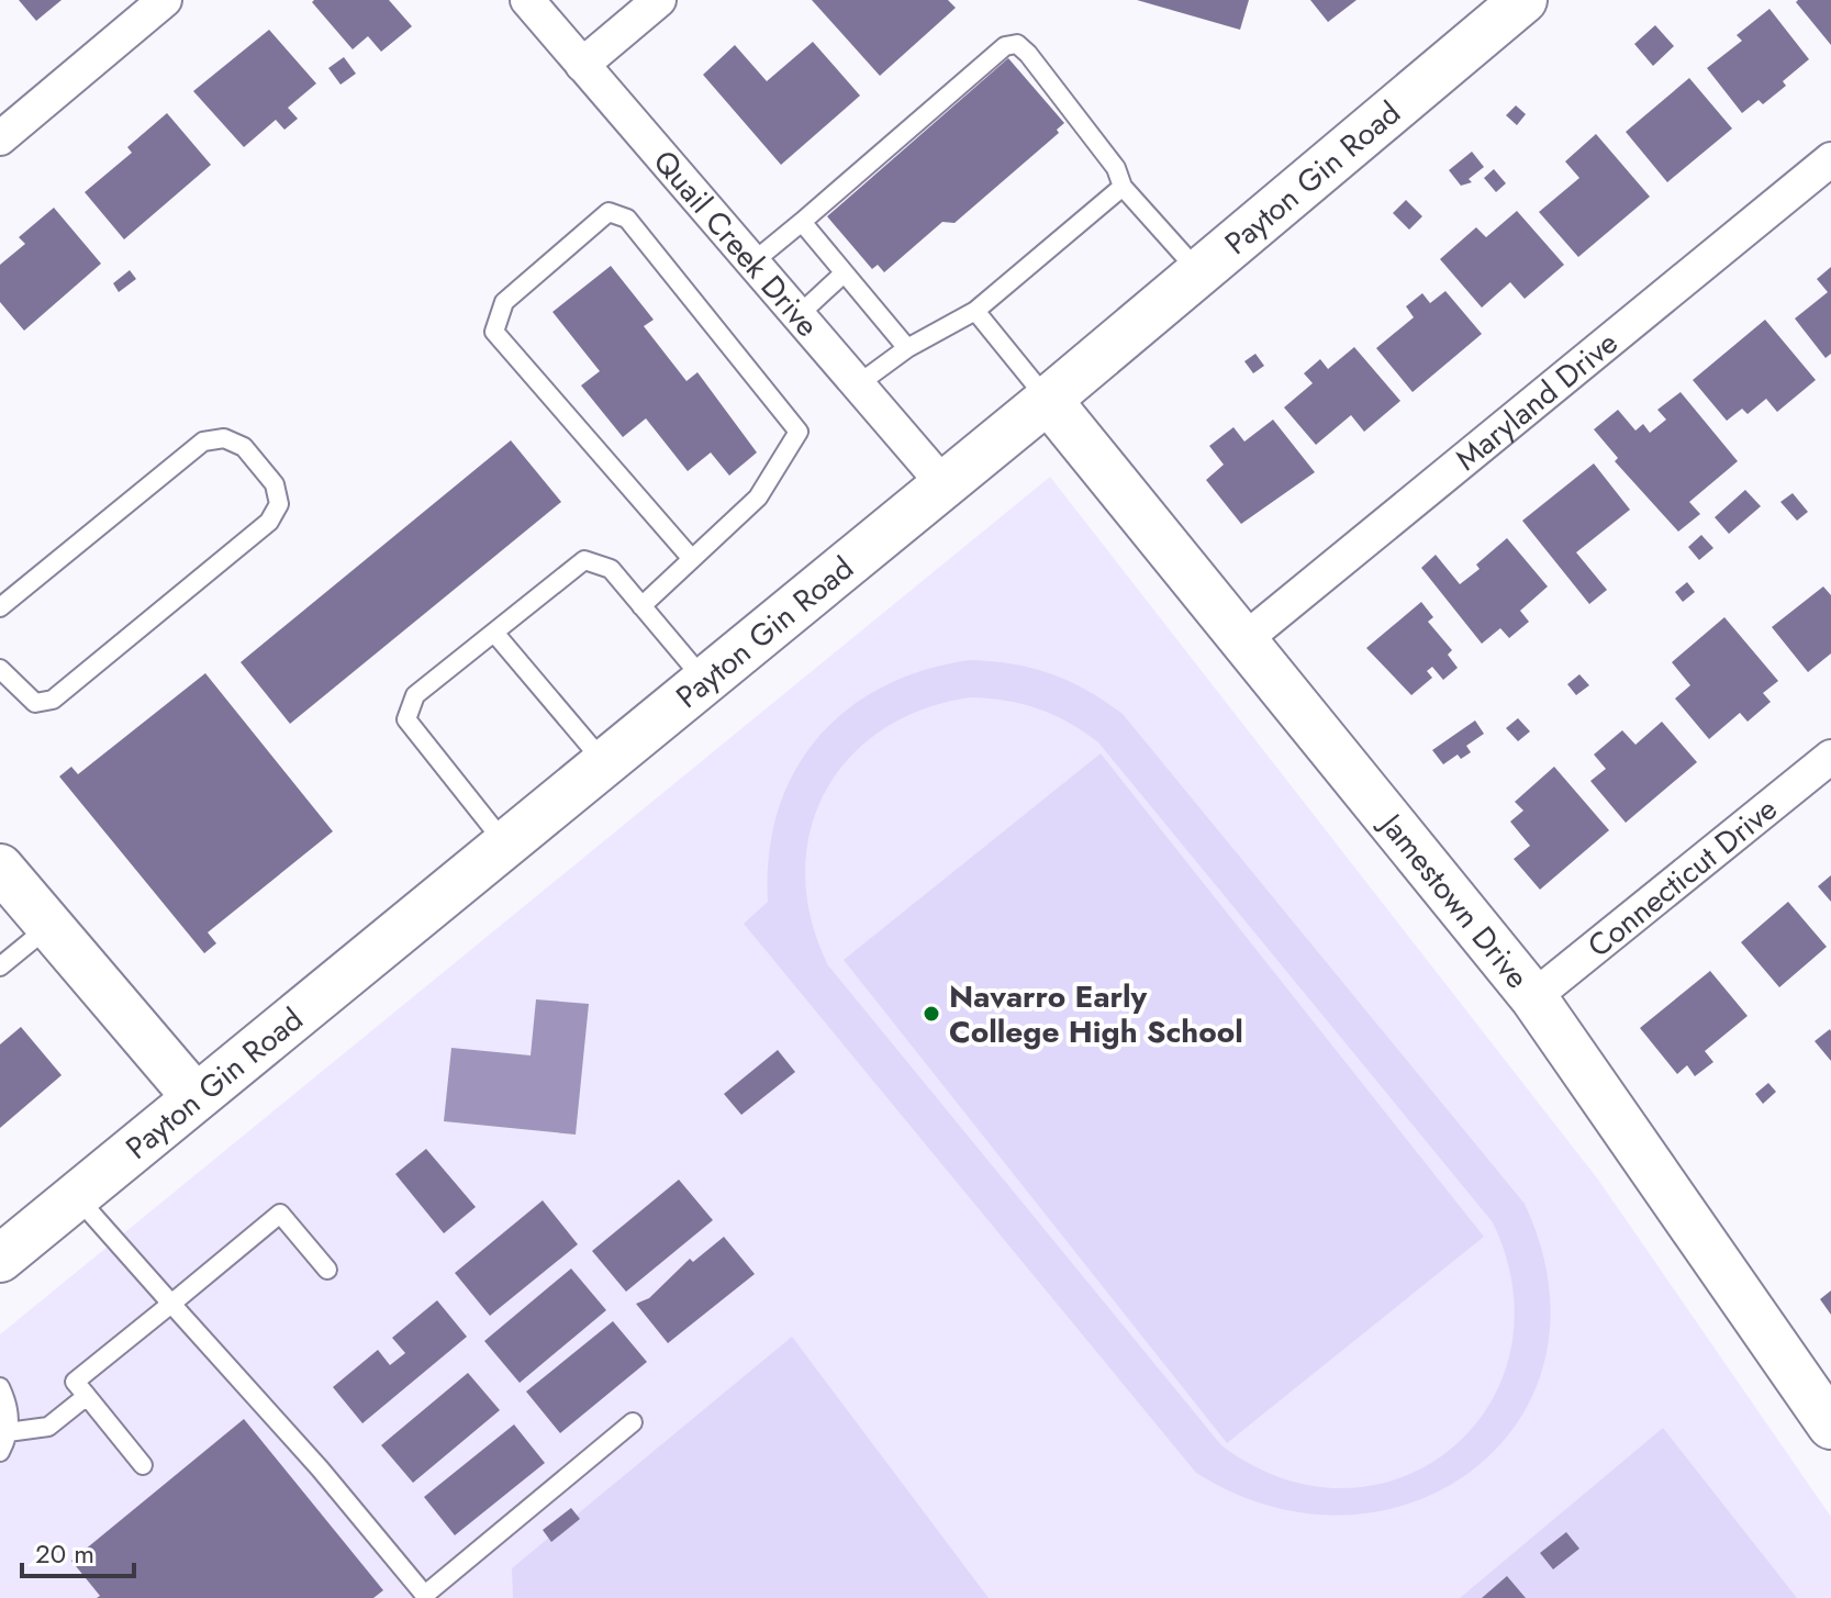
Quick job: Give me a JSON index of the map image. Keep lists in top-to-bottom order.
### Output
{
  "streets": {
    "street": [
      "Payton Gin Road",
      "Quail Creek Drive",
      "Maryland Drive",
      "Connecticut Drive",
      "Jamestown Drive"
    ]
  },
  "crossings": [
    ["Payton Gin Road", "Quail Creek Drive"],
    ["Payton Gin Road", "Jamestown Drive"],
    ["Maryland Drive", "Jamestown Drive"],
    ["Connecticut Drive", "Jamestown Drive"]
  ],
  "places": ["Navarro Early College High School"],
  "scale_bar": "20 m"
}
